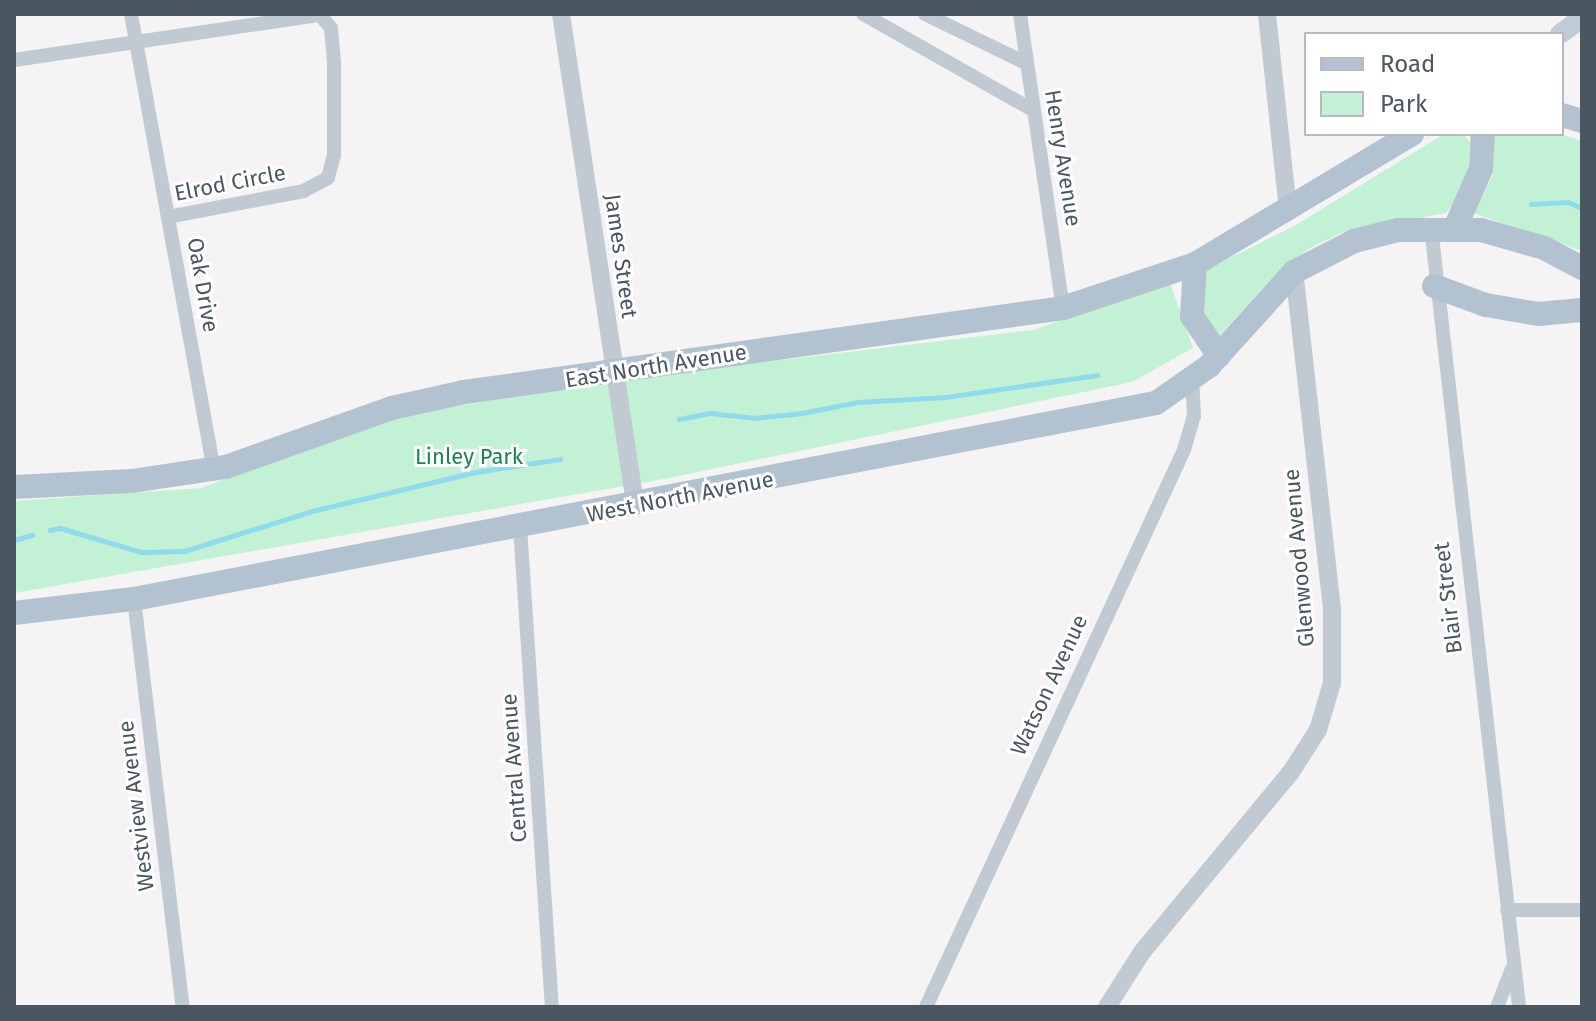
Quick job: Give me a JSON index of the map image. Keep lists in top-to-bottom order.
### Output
{
  "streets": {
    "main road": ["East North Avenue", "West North Avenue"],
    "street": [
      "Henry Avenue",
      "Elrod Circle",
      "James Street",
      "Oak Drive",
      "Glenwood Avenue",
      "Blair Street",
      "Watson Avenue",
      "Central Avenue",
      "Westview Avenue"
    ]
  },
  "crossings": [
    ["Henry Avenue", "East North Avenue"],
    ["Elrod Circle", "Oak Drive"],
    ["James Street", "East North Avenue"],
    ["James Street", "West North Avenue"],
    ["Oak Drive", "East North Avenue"],
    ["West North Avenue", "Glenwood Avenue"],
    ["West North Avenue", "Watson Avenue"],
    ["West North Avenue", "Central Avenue"],
    ["West North Avenue", "Westview Avenue"]
  ],
  "parks": ["Linley Park"],
  "legend": ["Road", "Park"]
}
